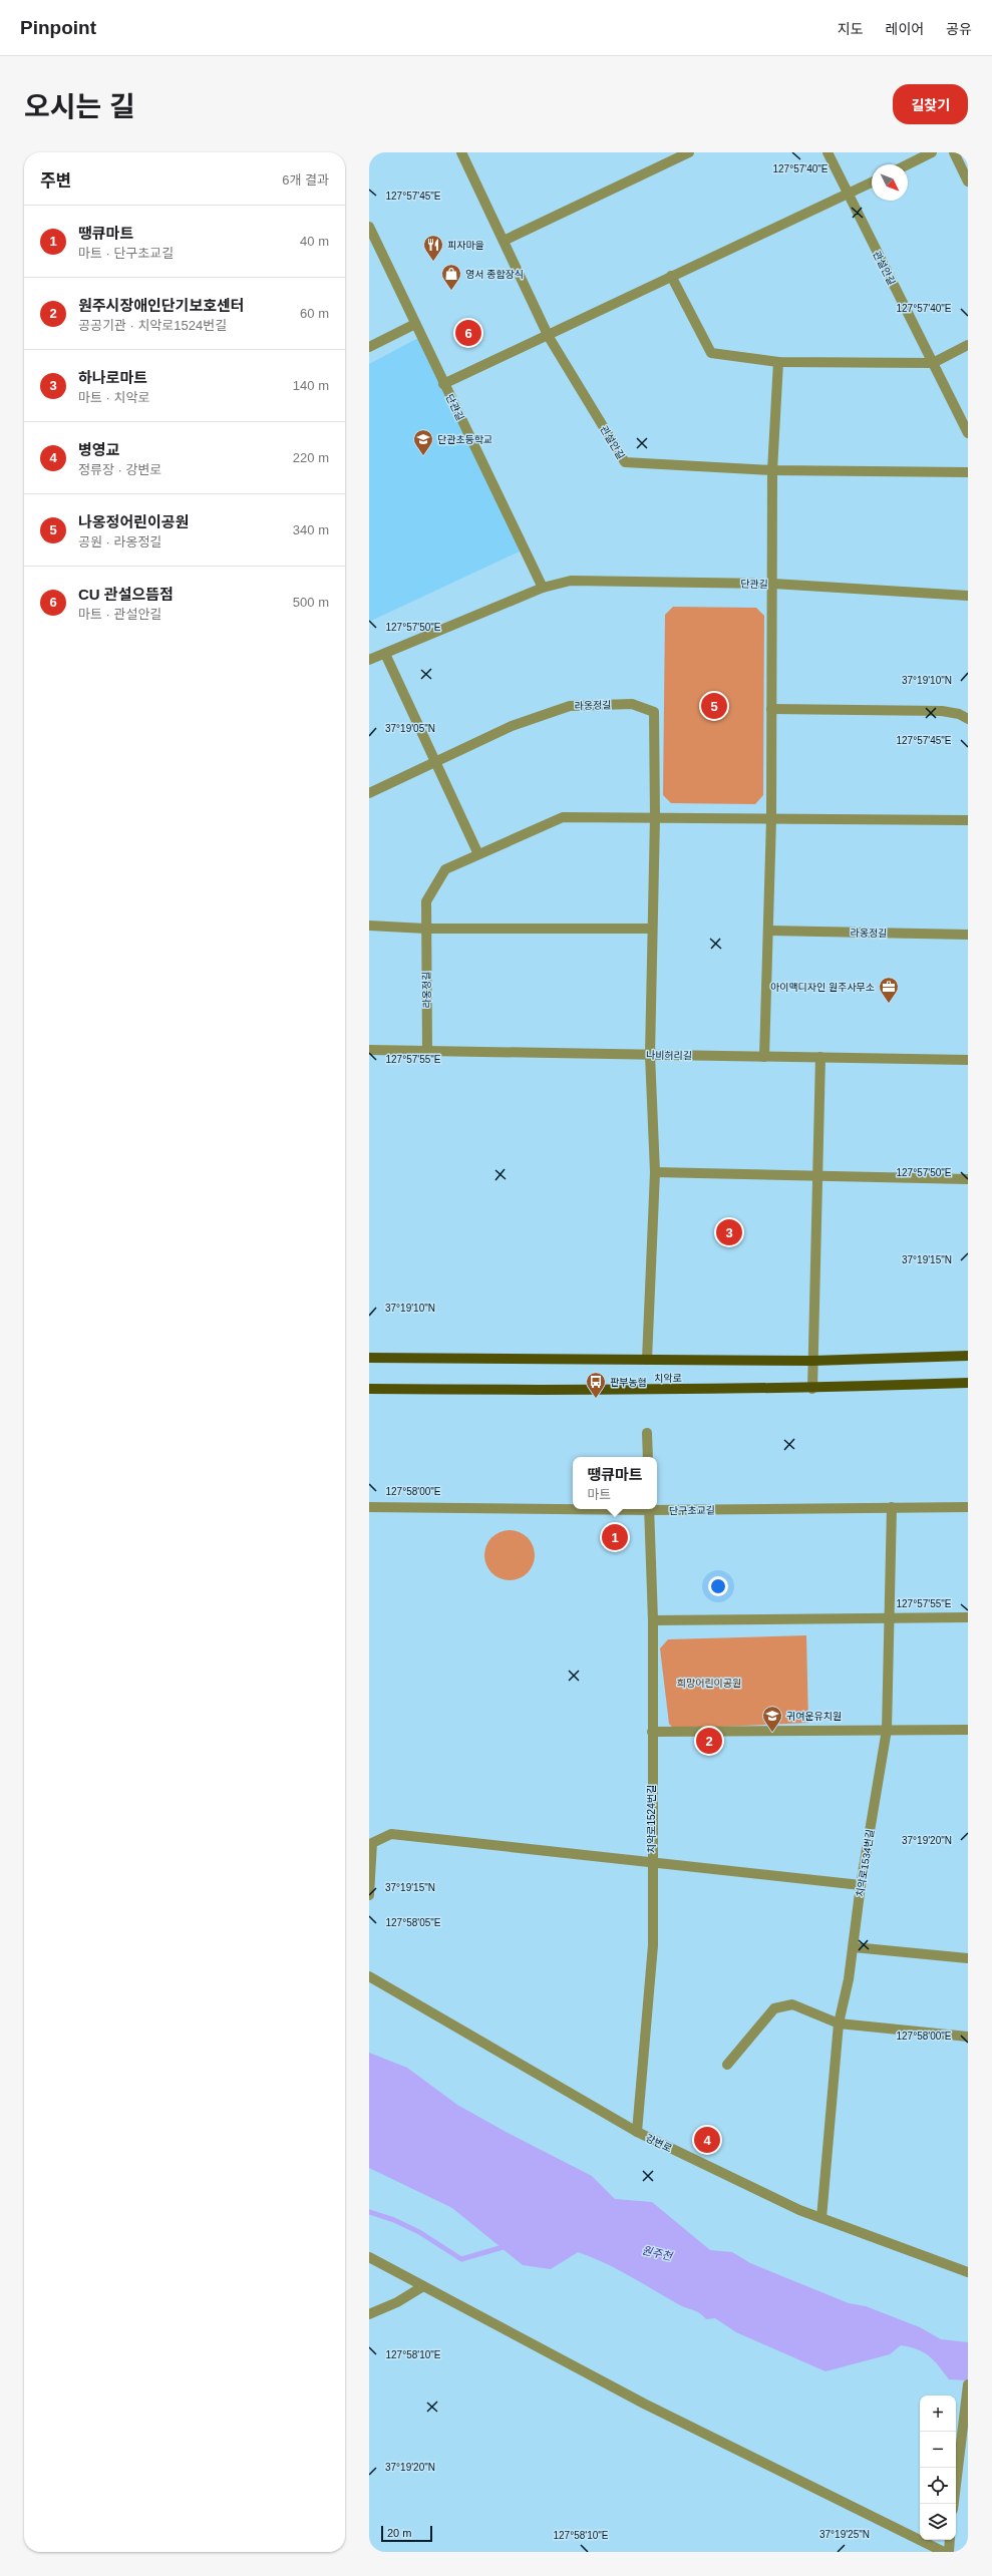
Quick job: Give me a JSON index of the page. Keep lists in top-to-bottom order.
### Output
{
  "streets": {
    "main road": ["치악로"],
    "street": [
      "관설안길",
      "단관길",
      "라옹정길",
      "나비허리길",
      "단구초교길",
      "치악로1524번길",
      "치악로1534번길",
      "강변로"
    ]
  },
  "crossings": [
    ["라옹정길", "나비허리길"],
    ["라옹정길", "치악로"],
    ["나비허리길", "치악로"],
    ["단구초교길", "치악로1534번길"],
    ["치악로1524번길", "강변로"],
    ["치악로1534번길", "강변로"]
  ],
  "water": ["원주천"],
  "parks": ["희망어린이공원"],
  "places": {
    "restaurant": ["피자마을"],
    "shop": ["영서 종합장식"],
    "school or university": ["단관초등학교", "귀여운유치원"],
    "office": ["아이맥디자인 원주사무소"],
    "bus stop": ["판부농협"]
  },
  "scale_bar": "20 m",
  "north": "bottom right",
  "page": {
    "header": "Pinpoint",
    "nav": ["지도", "레이어", "공유"],
    "title": "오시는 길",
    "buttons": "길찾기",
    "heading": ["주변", "6개 결과"],
    "list": [
      {
        "mark": "1",
        "name": "땡큐마트",
        "note": "마트 · 단구초교길",
        "value": "40 m"
      },
      {
        "mark": "2",
        "name": "원주시장애인단기보호센터",
        "note": "공공기관 · 치악로1524번길",
        "value": "60 m"
      },
      {
        "mark": "3",
        "name": "하나로마트",
        "note": "마트 · 치악로",
        "value": "140 m"
      },
      {
        "mark": "4",
        "name": "병영교",
        "note": "정류장 · 강변로",
        "value": "220 m"
      },
      {
        "mark": "5",
        "name": "나옹정어린이공원",
        "note": "공원 · 라옹정길",
        "value": "340 m"
      },
      {
        "mark": "6",
        "name": "CU 관설으뜸점",
        "note": "마트 · 관설안길",
        "value": "500 m"
      }
    ],
    "pins": [
      "6",
      "5",
      "3",
      "1",
      "2",
      "4"
    ],
    "popup": ["땡큐마트", "마트"],
    "map_buttons": ["+", "−"],
    "scale": "20 m"
  },
  "coordinates": [
    "127°57'40\"E",
    "127°57'45\"E",
    "127°57'50\"E",
    "37°19'10\"N",
    "37°19'05\"N",
    "127°57'55\"E",
    "37°19'15\"N",
    "127°58'00\"E",
    "37°19'20\"N",
    "127°58'05\"E",
    "127°58'10\"E",
    "37°19'25\"N"
  ]
}
